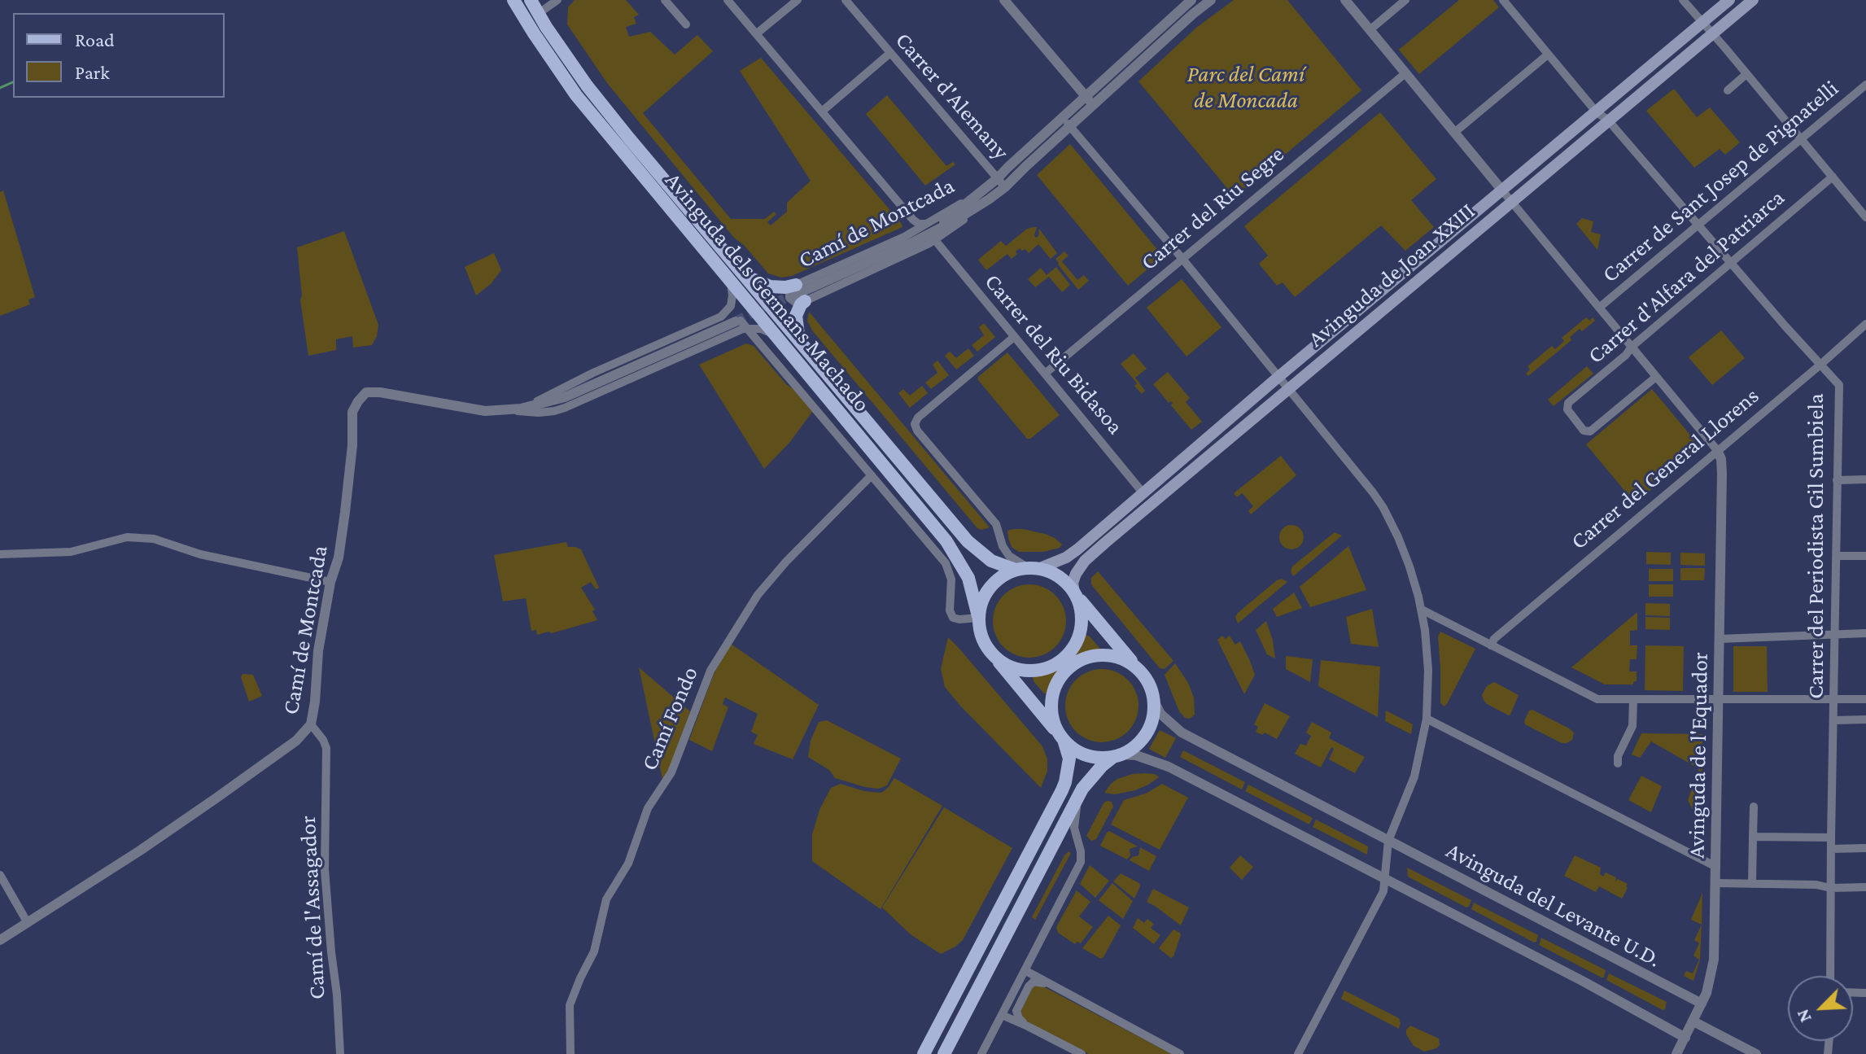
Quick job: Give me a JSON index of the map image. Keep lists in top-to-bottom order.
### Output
{
  "streets": {
    "main road": ["Avinguda de Joan XXIII", "Avinguda dels Germans Machado"],
    "street": [
      "Carrer d'Alemany",
      "Carrer de Sant Josep de Pignatelli",
      "Carrer del Riu Segre",
      "Camí de Montcada",
      "Carrer d'Alfara del Patriarca",
      "Carrer del Riu Bidasoa",
      "Carrer del General Llorens",
      "Carrer del Periodista Gil Sumbiela",
      "Camí Fondo",
      "Avinguda de l'Equador",
      "Avinguda del Levante U.D.",
      "Camí de l'Assagador"
    ]
  },
  "crossings": [
    ["Carrer d'Alemany", "Camí de Montcada"],
    ["Carrer de Sant Josep de Pignatelli", "Carrer del Periodista Gil Sumbiela"],
    ["Carrer del Riu Segre", "Carrer del Riu Bidasoa"],
    ["Camí de Montcada", "Avinguda dels Germans Machado"],
    ["Camí de Montcada", "Carrer del Riu Bidasoa"],
    ["Camí de Montcada", "Camí de l'Assagador"],
    ["Avinguda de Joan XXIII", "Avinguda dels Germans Machado"],
    ["Avinguda de Joan XXIII", "Carrer del Riu Bidasoa"],
    ["Avinguda de Joan XXIII", "Carrer del Periodista Gil Sumbiela"],
    ["Carrer d'Alfara del Patriarca", "Carrer del Periodista Gil Sumbiela"],
    ["Carrer del General Llorens", "Carrer del Periodista Gil Sumbiela"],
    ["Carrer del General Llorens", "Avinguda de l'Equador"],
    ["Avinguda de l'Equador", "Avinguda del Levante U.D."]
  ],
  "parks": ["Parc del Camí de Moncada"],
  "legend": ["Road", "Park"],
  "north": "bottom left"
}
